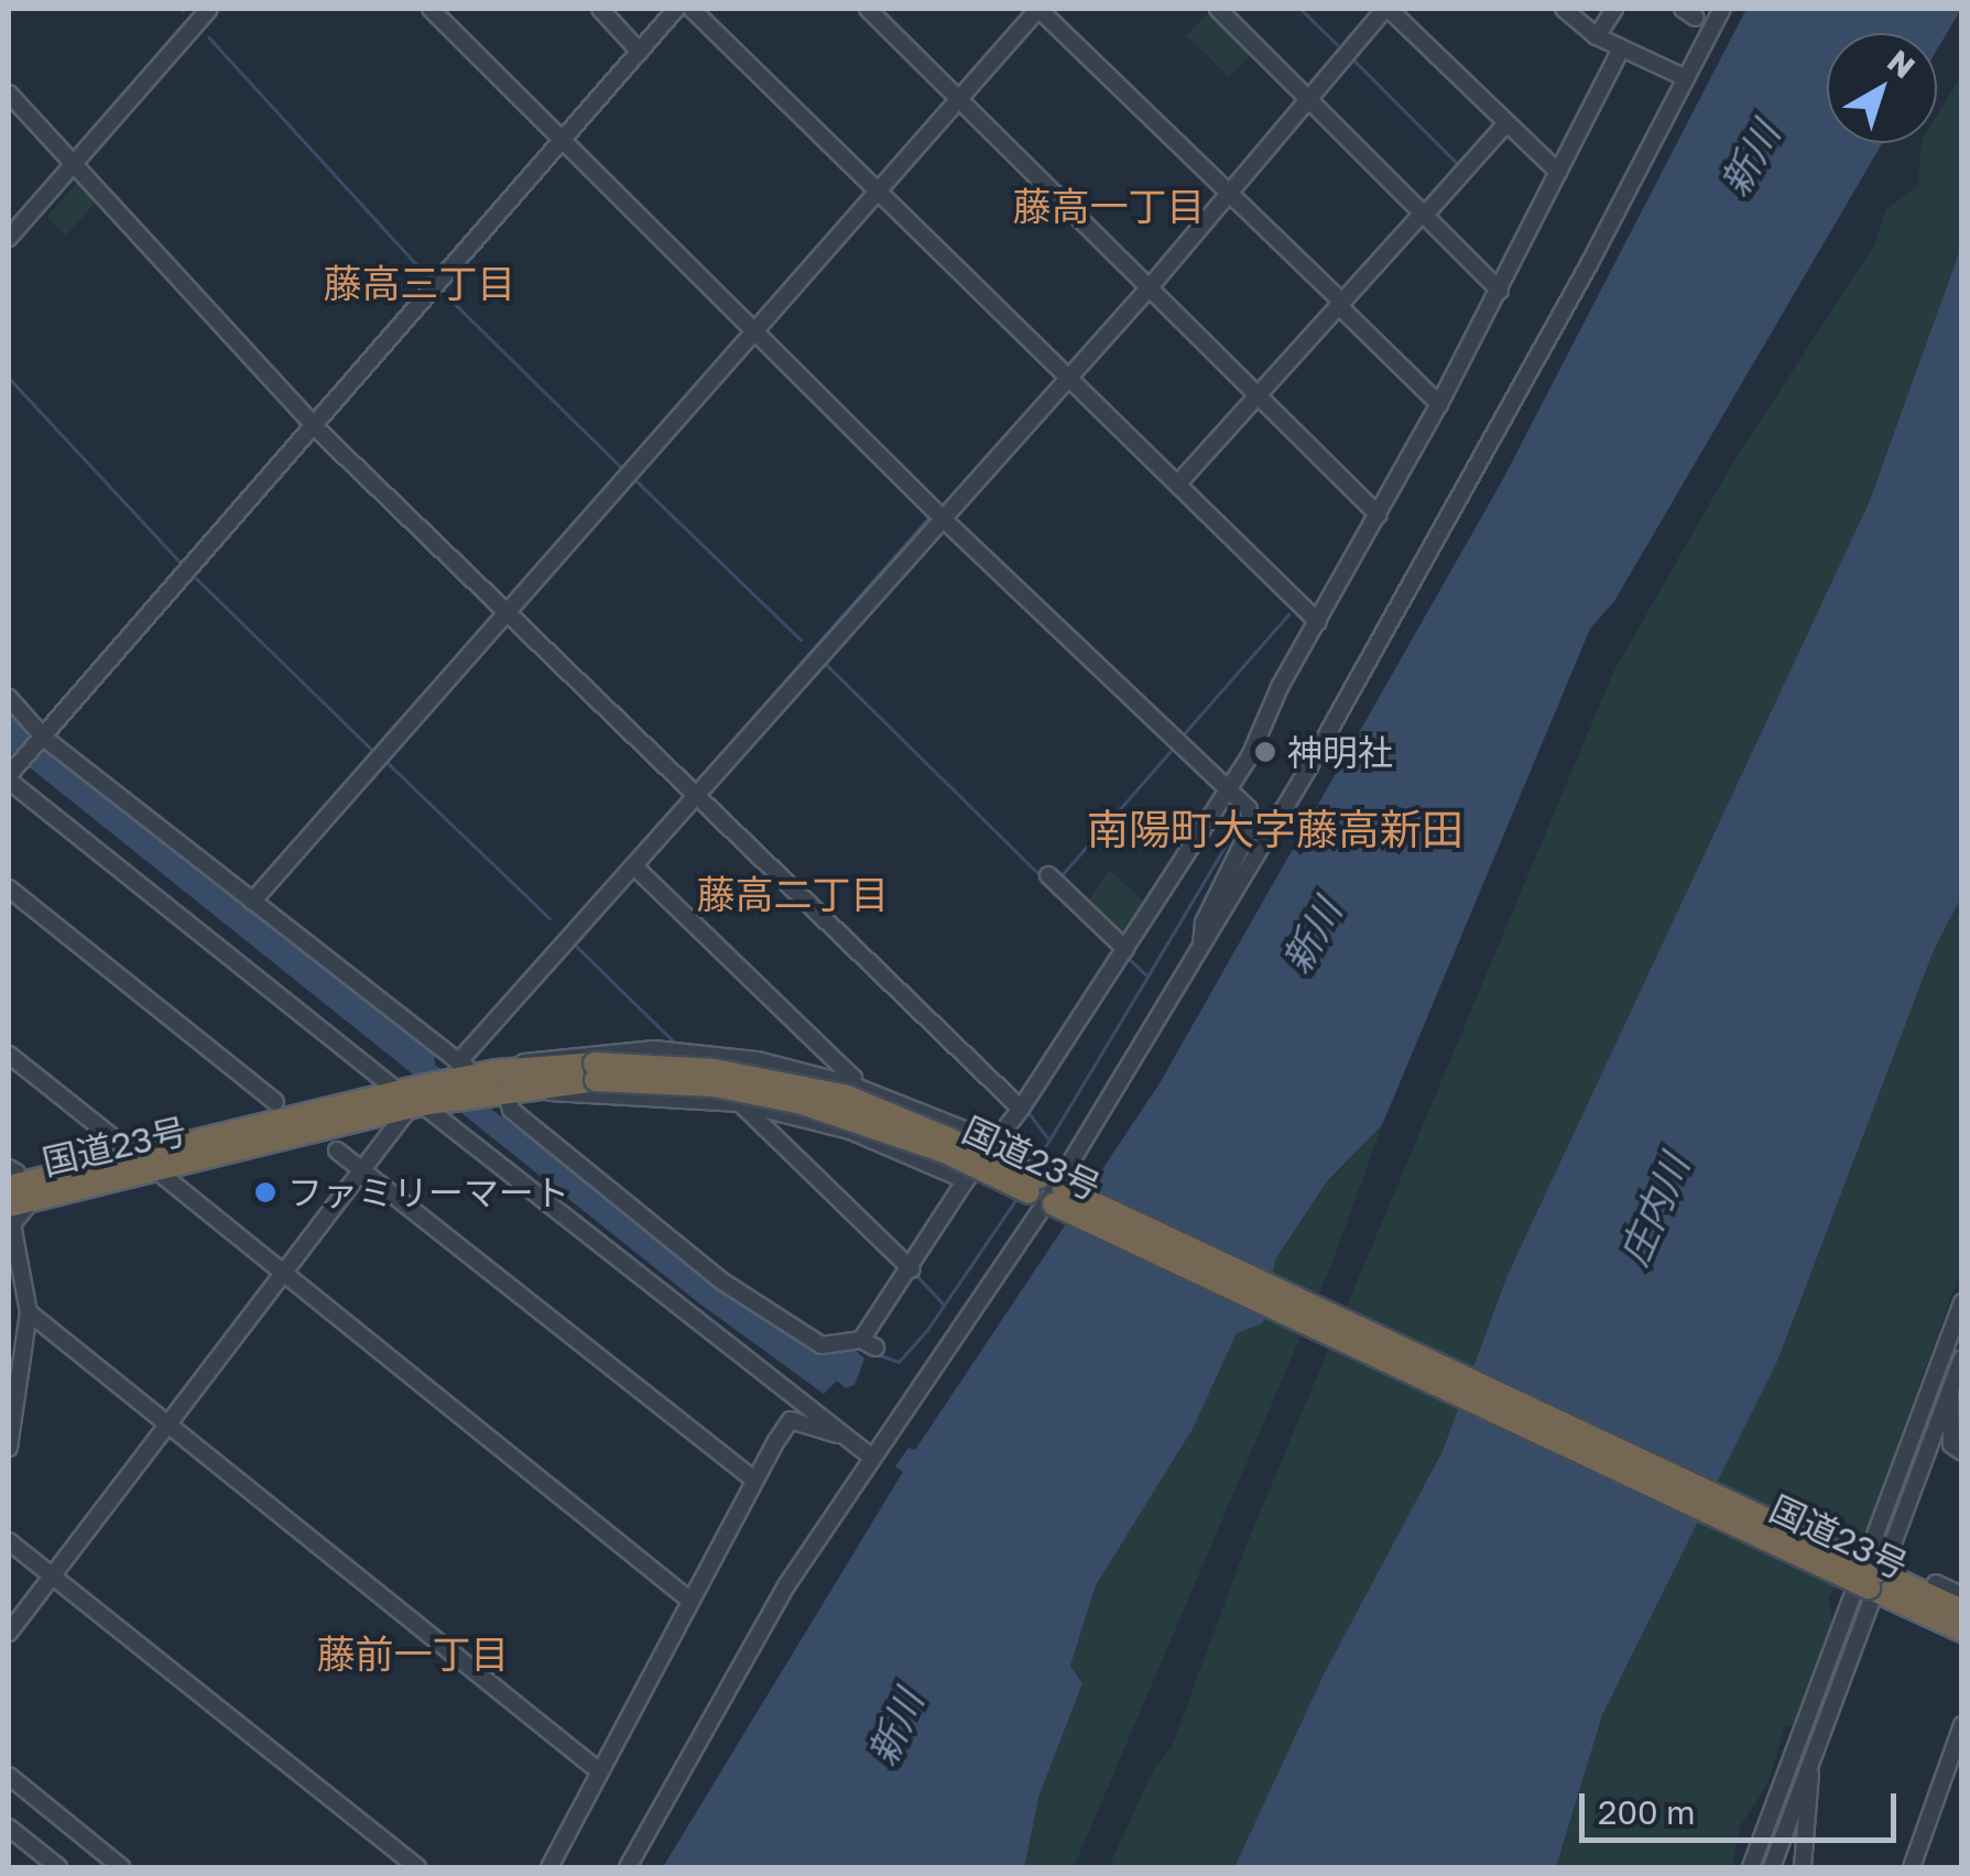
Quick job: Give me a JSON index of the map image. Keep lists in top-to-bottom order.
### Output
{
  "streets": {
    "highway": ["国道23号"]
  },
  "districts": [
    "藤高一丁目",
    "藤高三丁目",
    "南陽町大字藤高新田",
    "藤高二丁目",
    "藤前一丁目"
  ],
  "water": ["新川", "庄内川"],
  "places": ["神明社", "ファミリーマート"],
  "scale_bar": "200 m",
  "north": "top right"
}
